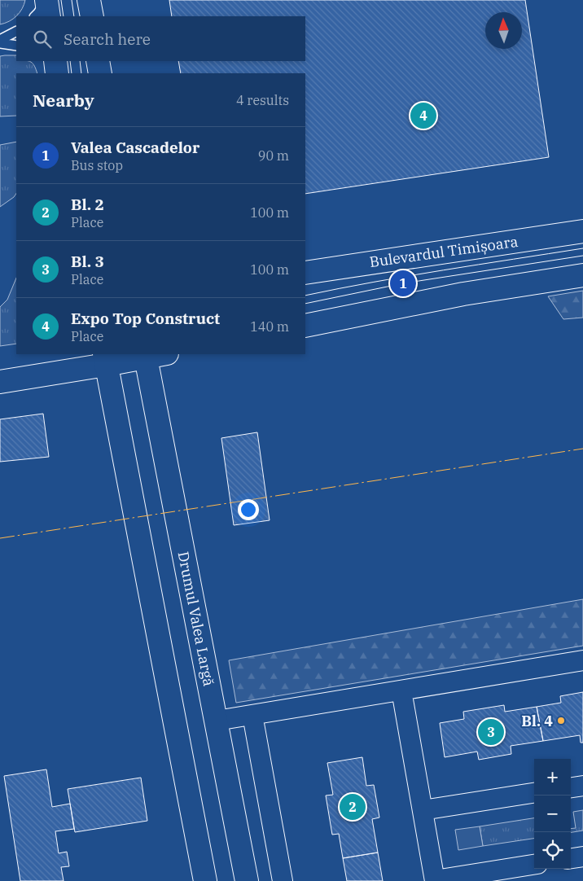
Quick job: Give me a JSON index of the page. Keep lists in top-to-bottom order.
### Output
{
  "streets": {
    "main road": ["Bulevardul Timișoara", "Drumul Valea Largă"]
  },
  "places": ["Bl. 4"],
  "north": "top",
  "page": {
    "search": "Search here",
    "heading": ["Nearby", "4 results"],
    "pins": [
      "4",
      "1",
      "3",
      "2"
    ],
    "list": [
      {
        "mark": "1",
        "name": "Valea Cascadelor",
        "note": "Bus stop",
        "value": "90 m"
      },
      {
        "mark": "2",
        "name": "Bl. 2",
        "note": "Place",
        "value": "100 m"
      },
      {
        "mark": "3",
        "name": "Bl. 3",
        "note": "Place",
        "value": "100 m"
      },
      {
        "mark": "4",
        "name": "Expo Top Construct",
        "note": "Place",
        "value": "140 m"
      }
    ],
    "map_buttons": ["+", "−"]
  }
}
